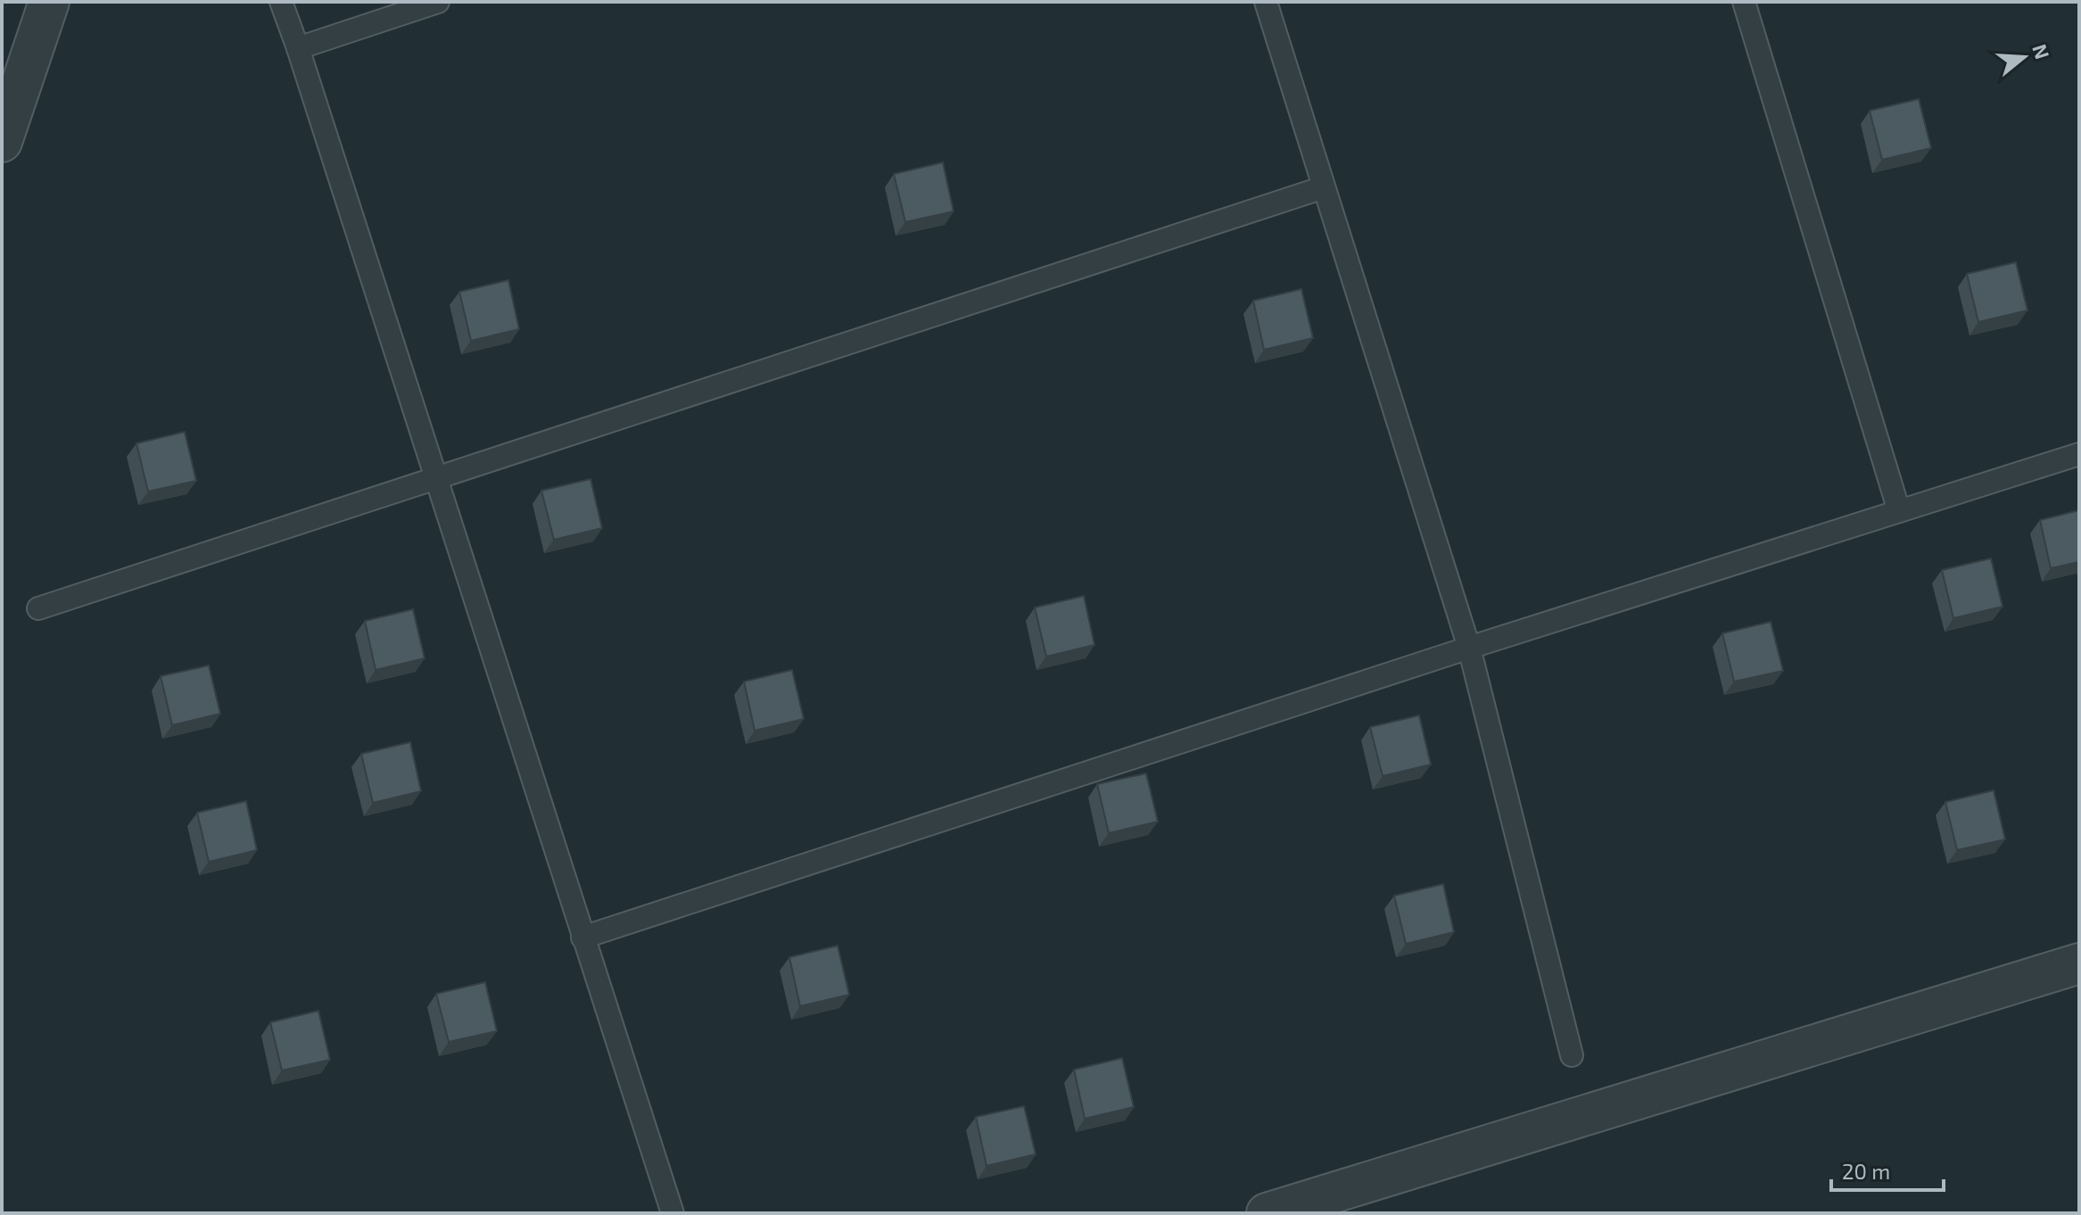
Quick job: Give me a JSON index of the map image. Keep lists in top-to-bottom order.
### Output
{
  "scale_bar": "20 m",
  "north": "right"
}
